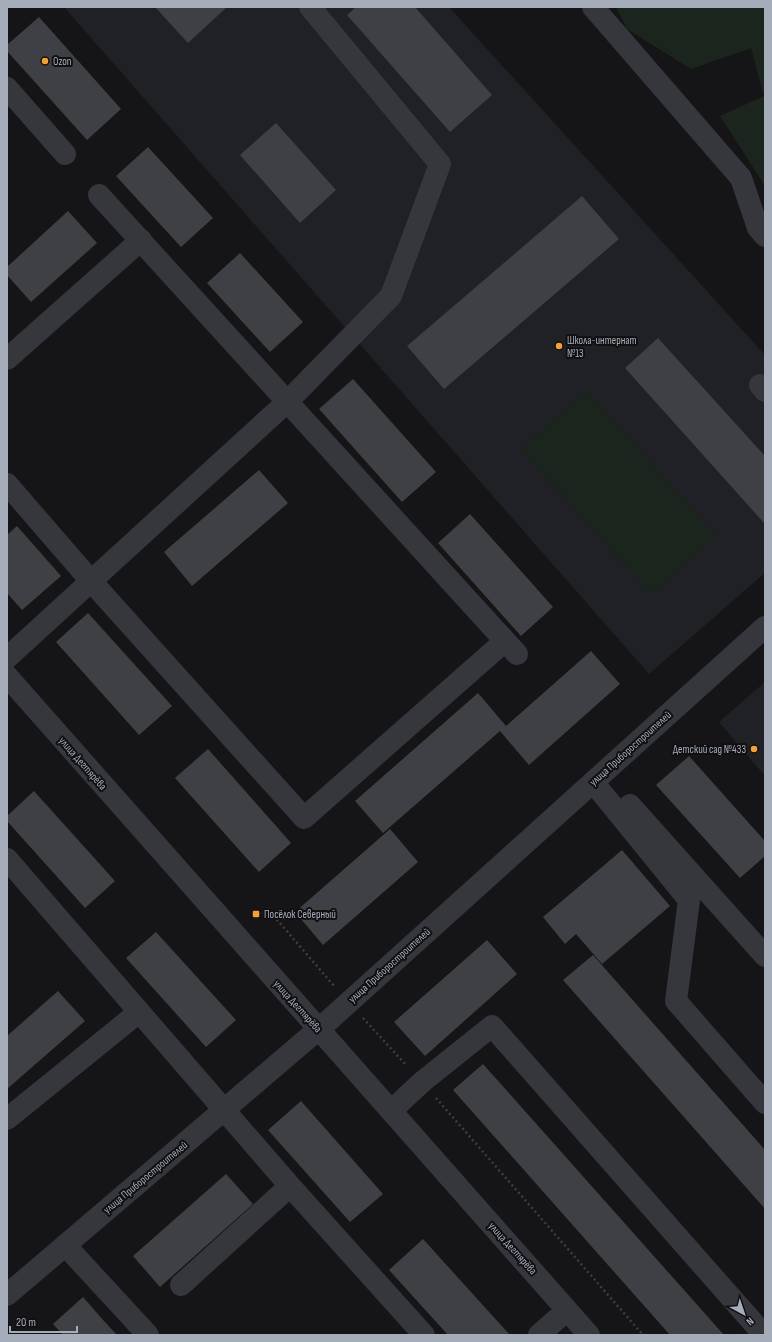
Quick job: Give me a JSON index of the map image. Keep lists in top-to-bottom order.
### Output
{
  "streets": {
    "street": ["улица Приборостроителей", "улица Дегтярёва"]
  },
  "crossings": [
    ["улица Приборостроителей", "улица Дегтярёва"]
  ],
  "places": {
    "other": ["Ozon", "Школа-интернат №13", "Детский сад №433"],
    "transit": ["Посёлок Северный"]
  },
  "scale_bar": "20 m",
  "north": "bottom right"
}
